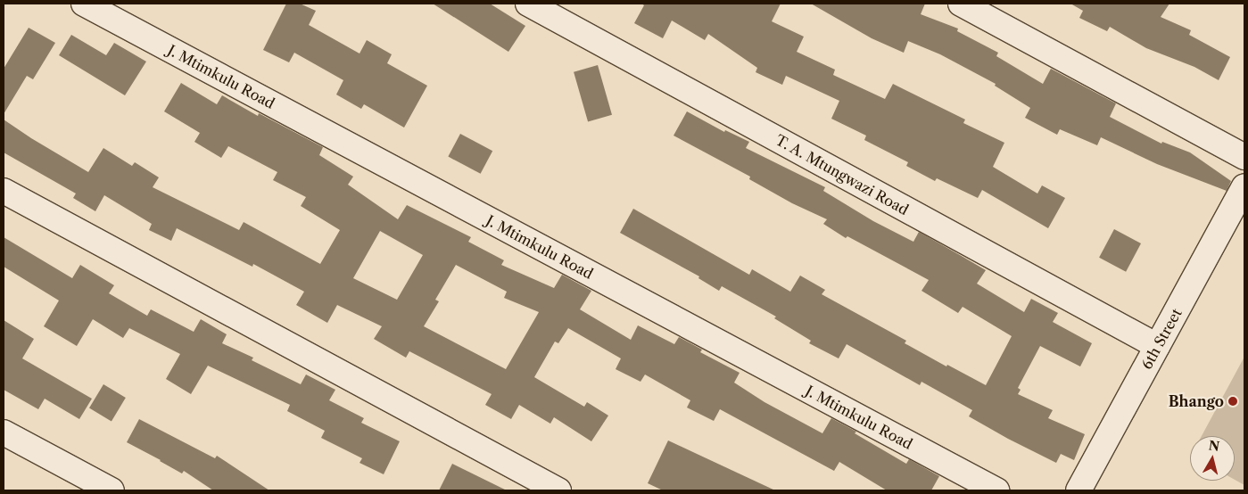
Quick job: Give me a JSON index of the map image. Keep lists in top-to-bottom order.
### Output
{
  "streets": {
    "street": ["J. Mtimkulu Road", "T. A. Mtungwazi Road", "6th Street"]
  },
  "crossings": [
    ["T. A. Mtungwazi Road", "6th Street"]
  ],
  "places": ["Bhango"],
  "north": "top"
}
